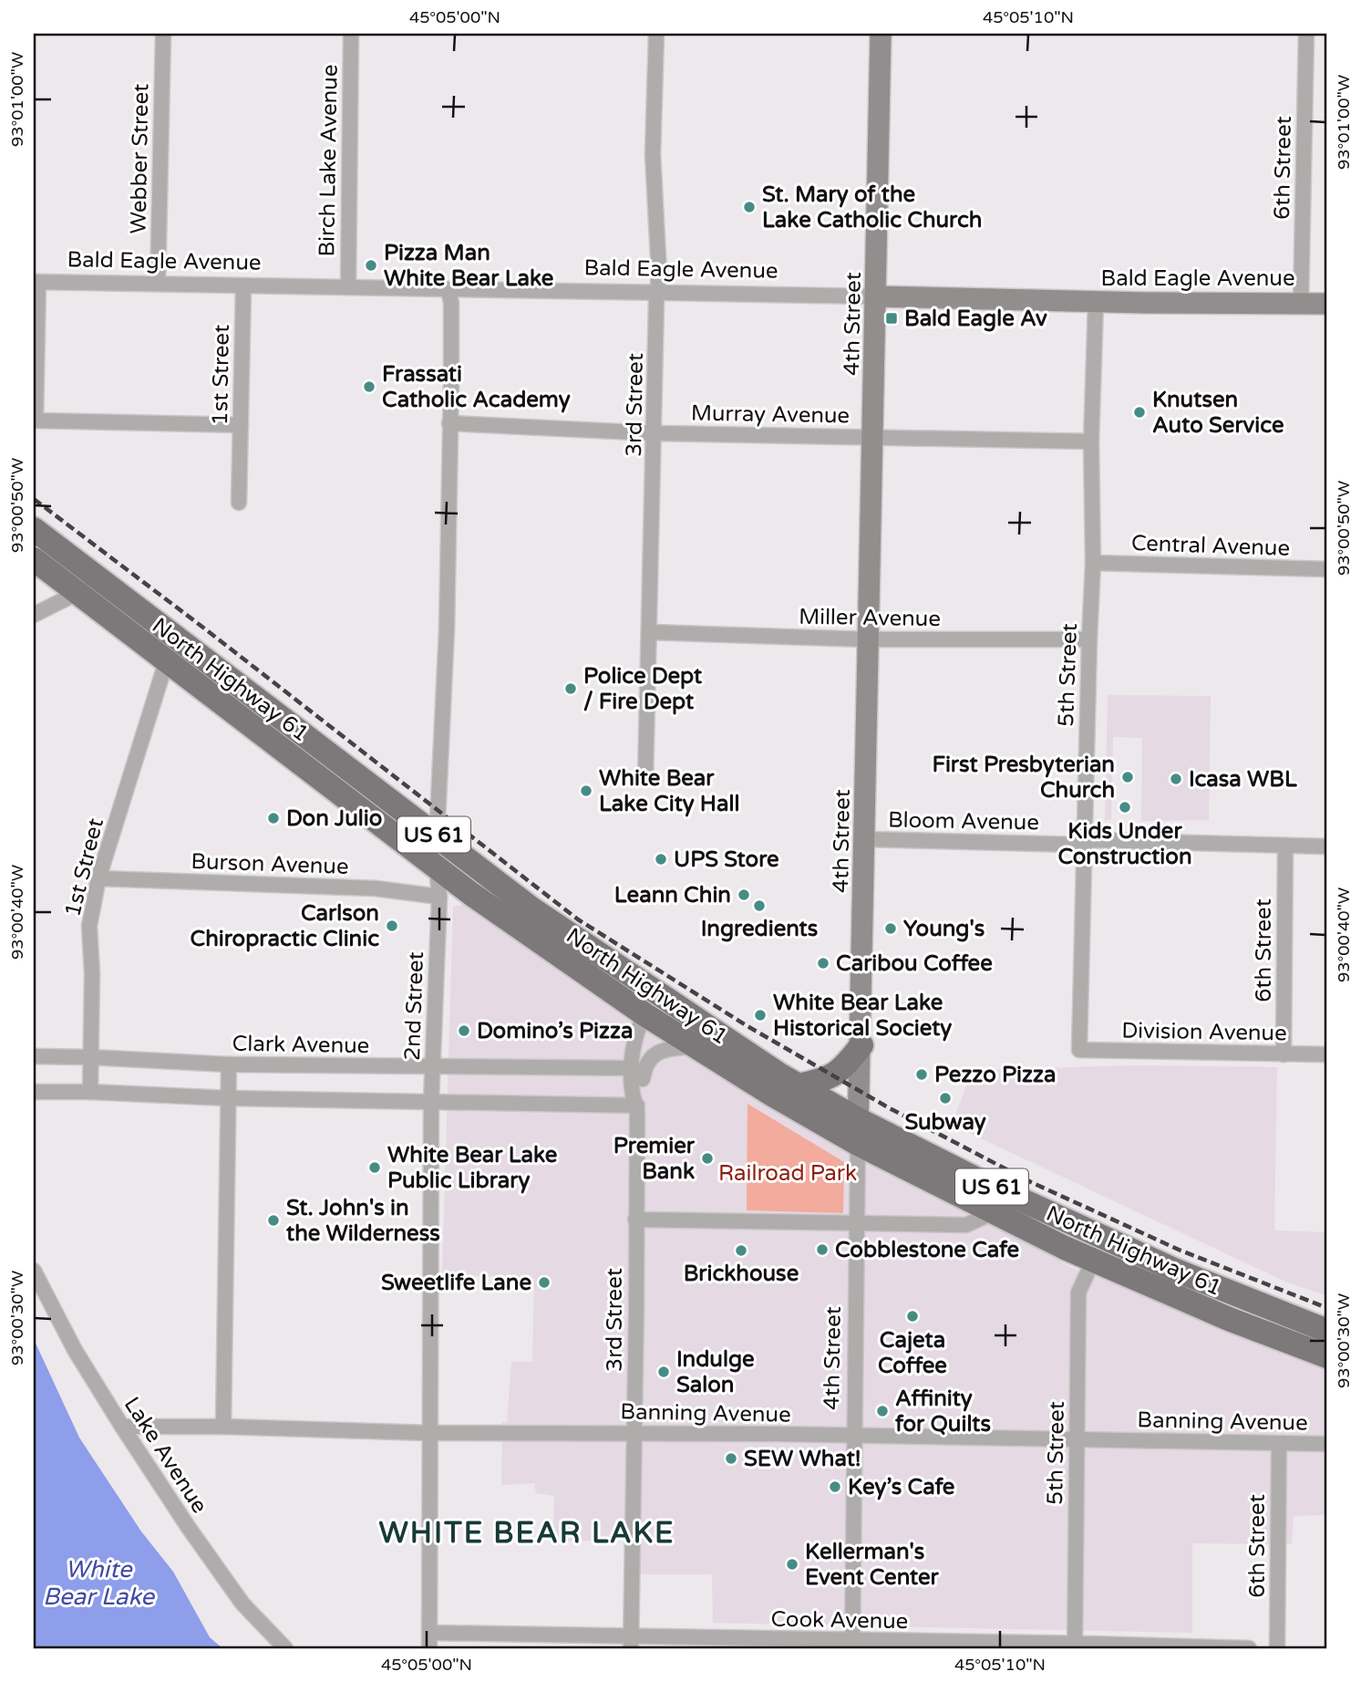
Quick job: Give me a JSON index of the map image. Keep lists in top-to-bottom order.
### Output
{
  "streets": {
    "main road": ["North Highway 61", "US 61"],
    "street": [
      "Webber Street",
      "Birch Lake Avenue",
      "6th Street",
      "Bald Eagle Avenue",
      "4th Street",
      "1st Street",
      "3rd Street",
      "Murray Avenue",
      "Central Avenue",
      "Miller Avenue",
      "5th Street",
      "Bloom Avenue",
      "Burson Avenue",
      "2nd Street",
      "Division Avenue",
      "Clark Avenue",
      "Banning Avenue",
      "Lake Avenue",
      "Cook Avenue"
    ]
  },
  "crossings": [
    ["Webber Street", "Bald Eagle Avenue"],
    ["Birch Lake Avenue", "Bald Eagle Avenue"],
    ["6th Street", "Bald Eagle Avenue"],
    ["6th Street", "Bloom Avenue"],
    ["6th Street", "Division Avenue"],
    ["6th Street", "Banning Avenue"],
    ["Bald Eagle Avenue", "4th Street"],
    ["Bald Eagle Avenue", "1st Street"],
    ["Bald Eagle Avenue", "3rd Street"],
    ["Bald Eagle Avenue", "5th Street"],
    ["Bald Eagle Avenue", "2nd Street"],
    ["4th Street", "Murray Avenue"],
    ["4th Street", "Miller Avenue"],
    ["4th Street", "North Highway 61"],
    ["4th Street", "Bloom Avenue"],
    ["4th Street", "Banning Avenue"],
    ["4th Street", "Cook Avenue"],
    ["1st Street", "North Highway 61"],
    ["1st Street", "Burson Avenue"],
    ["1st Street", "Clark Avenue"],
    ["3rd Street", "Murray Avenue"],
    ["3rd Street", "Miller Avenue"],
    ["3rd Street", "North Highway 61"],
    ["3rd Street", "Clark Avenue"],
    ["3rd Street", "Banning Avenue"],
    ["3rd Street", "Cook Avenue"],
    ["Murray Avenue", "5th Street"],
    ["Murray Avenue", "2nd Street"],
    ["Central Avenue", "5th Street"],
    ["Miller Avenue", "5th Street"],
    ["5th Street", "North Highway 61"],
    ["5th Street", "Bloom Avenue"],
    ["5th Street", "Division Avenue"],
    ["5th Street", "Banning Avenue"],
    ["5th Street", "Cook Avenue"],
    ["North Highway 61", "2nd Street"],
    ["Burson Avenue", "2nd Street"],
    ["2nd Street", "Clark Avenue"],
    ["2nd Street", "Banning Avenue"],
    ["2nd Street", "Cook Avenue"],
    ["Banning Avenue", "Lake Avenue"]
  ],
  "districts": ["WHITE BEAR LAKE"],
  "water": ["White Bear Lake"],
  "parks": ["Railroad Park"],
  "places": {
    "other": [
      "St. Mary of the Lake Catholic Church",
      "Pizza Man White Bear Lake",
      "Frassati Catholic Academy",
      "Knutsen Auto Service",
      "Police Dept / Fire Dept",
      "First Presbyterian Church",
      "Icasa WBL",
      "White Bear Lake City Hall",
      "Kids Under Construction",
      "Don Julio",
      "UPS Store",
      "Leann Chin",
      "Ingredients",
      "Carlson Chiropractic Clinic",
      "Young's",
      "Caribou Coffee",
      "White Bear Lake Historical Society",
      "Domino’s Pizza",
      "Pezzo Pizza",
      "Subway",
      "Premier Bank",
      "White Bear Lake Public Library",
      "St. John's in the Wilderness",
      "Cobblestone Cafe",
      "Brickhouse",
      "Sweetlife Lane",
      "Cajeta Coffee",
      "Indulge Salon",
      "Affinity for Quilts",
      "SEW What!",
      "Key’s Cafe",
      "Kellerman's Event Center"
    ],
    "transit": ["Bald Eagle Av"]
  },
  "coordinates": [
    "45°05'00\"N",
    "45°05'10\"N",
    "93°01'00\"W",
    "93°00'50\"W",
    "93°00'40\"W",
    "93°00'30\"W"
  ]
}
